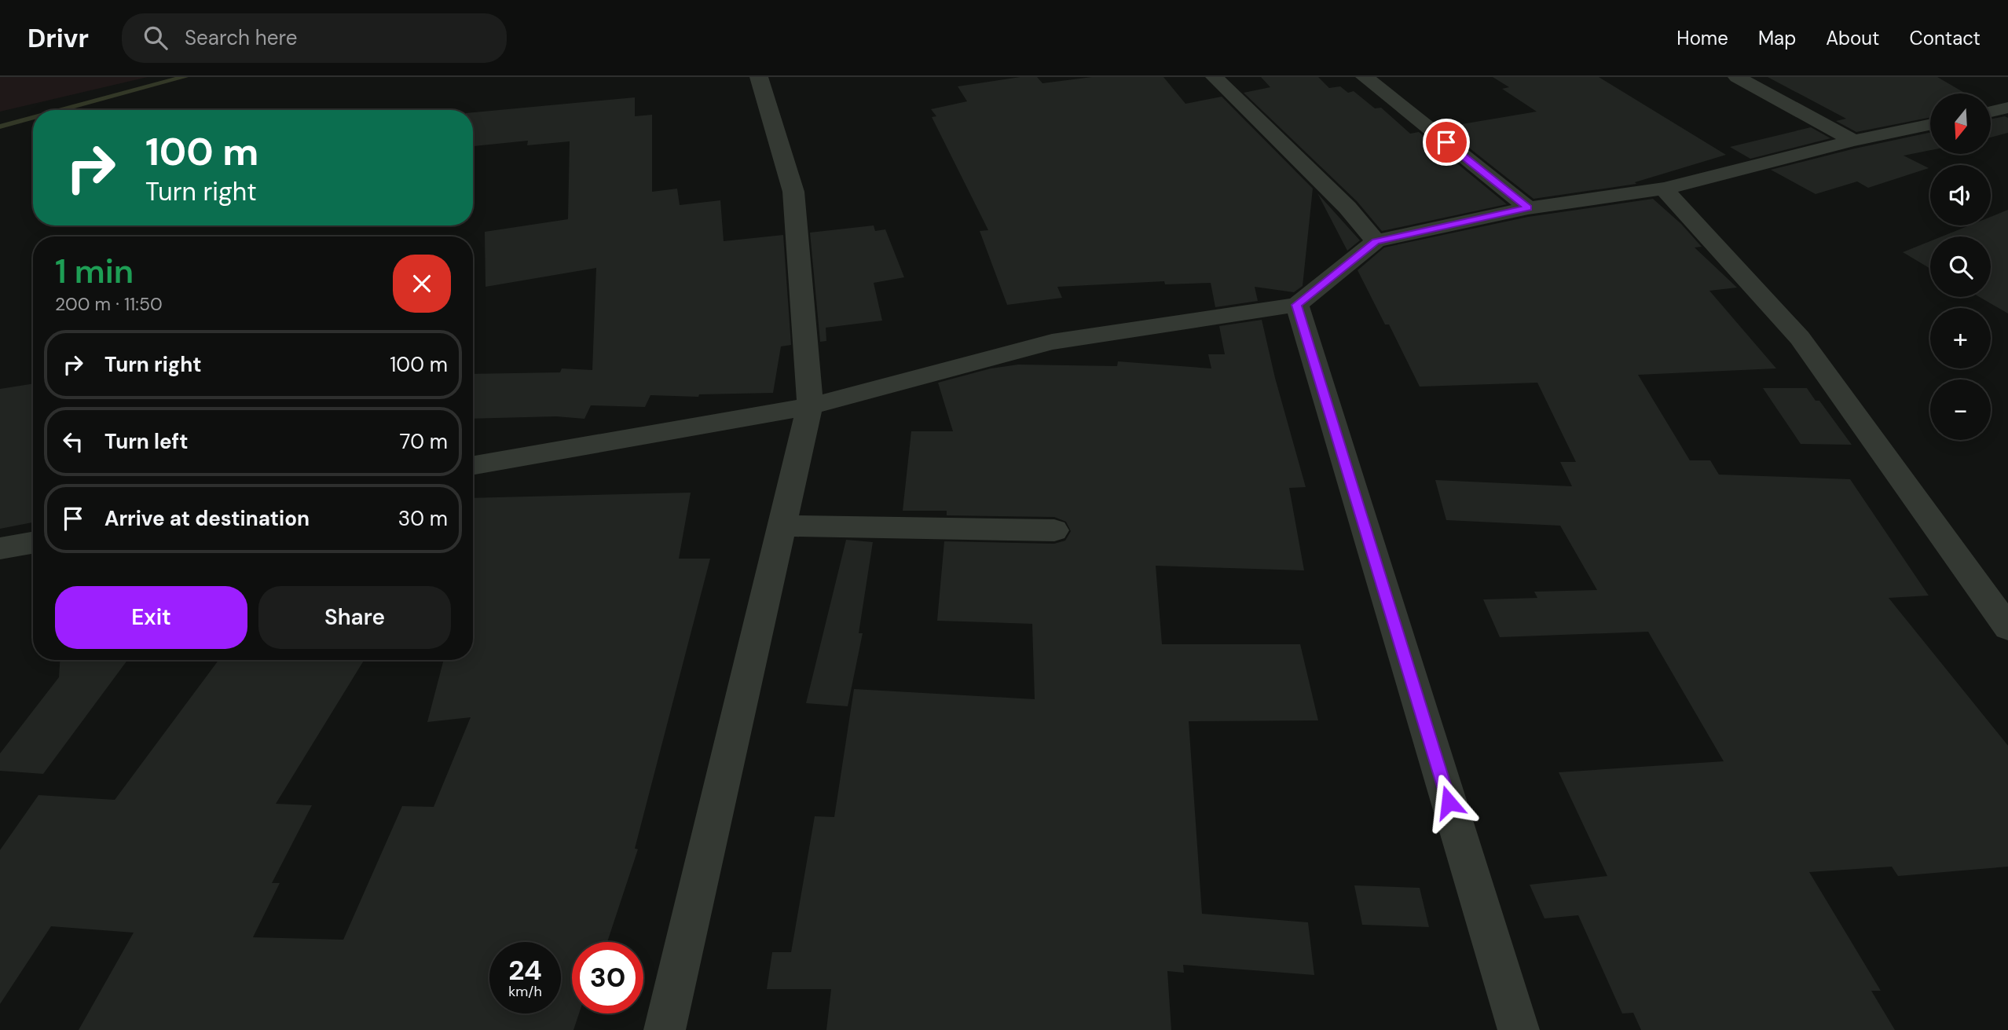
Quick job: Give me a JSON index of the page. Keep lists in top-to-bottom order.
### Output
{
  "north": "bottom",
  "page": {
    "header": "Drivr",
    "search": "Search here",
    "nav": [
      "Home",
      "Map",
      "About",
      "Contact"
    ],
    "map_buttons": ["+", "−"],
    "turn": ["100 m", "Turn right"],
    "heading": ["1 min", "200 m · 11:50"],
    "list": [
      {
        "name": "Turn right",
        "value": "100 m"
      },
      {
        "name": "Turn left",
        "value": "70 m"
      },
      {
        "name": "Arrive at destination",
        "value": "30 m"
      }
    ],
    "buttons": ["Exit", "Share"],
    "speed": "24 km/h",
    "limit": "30"
  }
}
